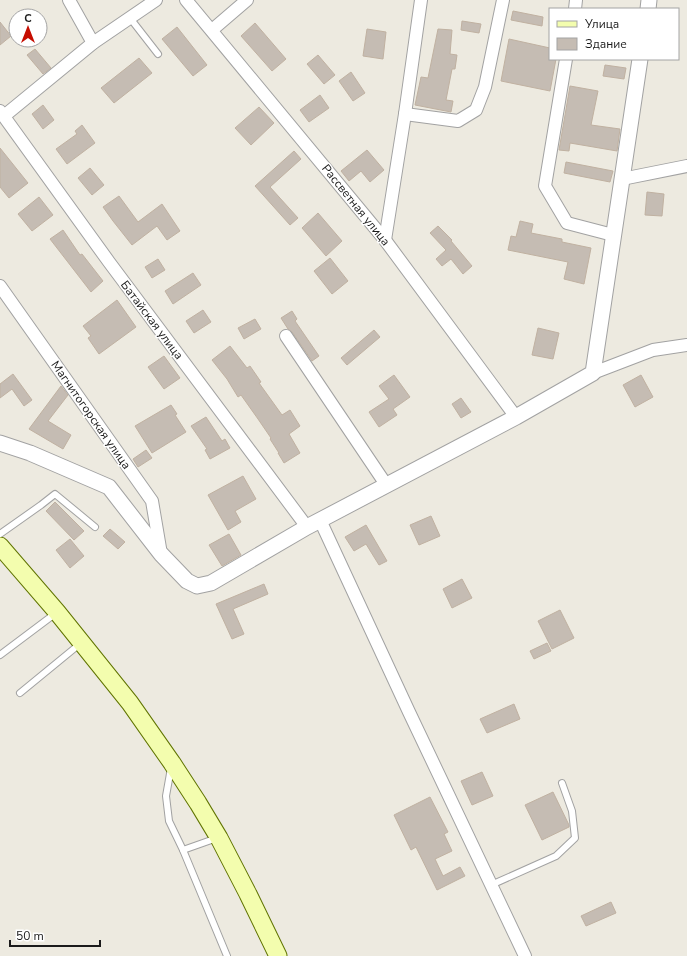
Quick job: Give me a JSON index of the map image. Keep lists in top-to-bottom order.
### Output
{
  "streets": {
    "street": ["Рассветная улица", "Батайская улица", "Магнитогорская улица"]
  },
  "legend": ["Улица", "Здание"],
  "scale_bar": "50 m",
  "north": "top"
}
